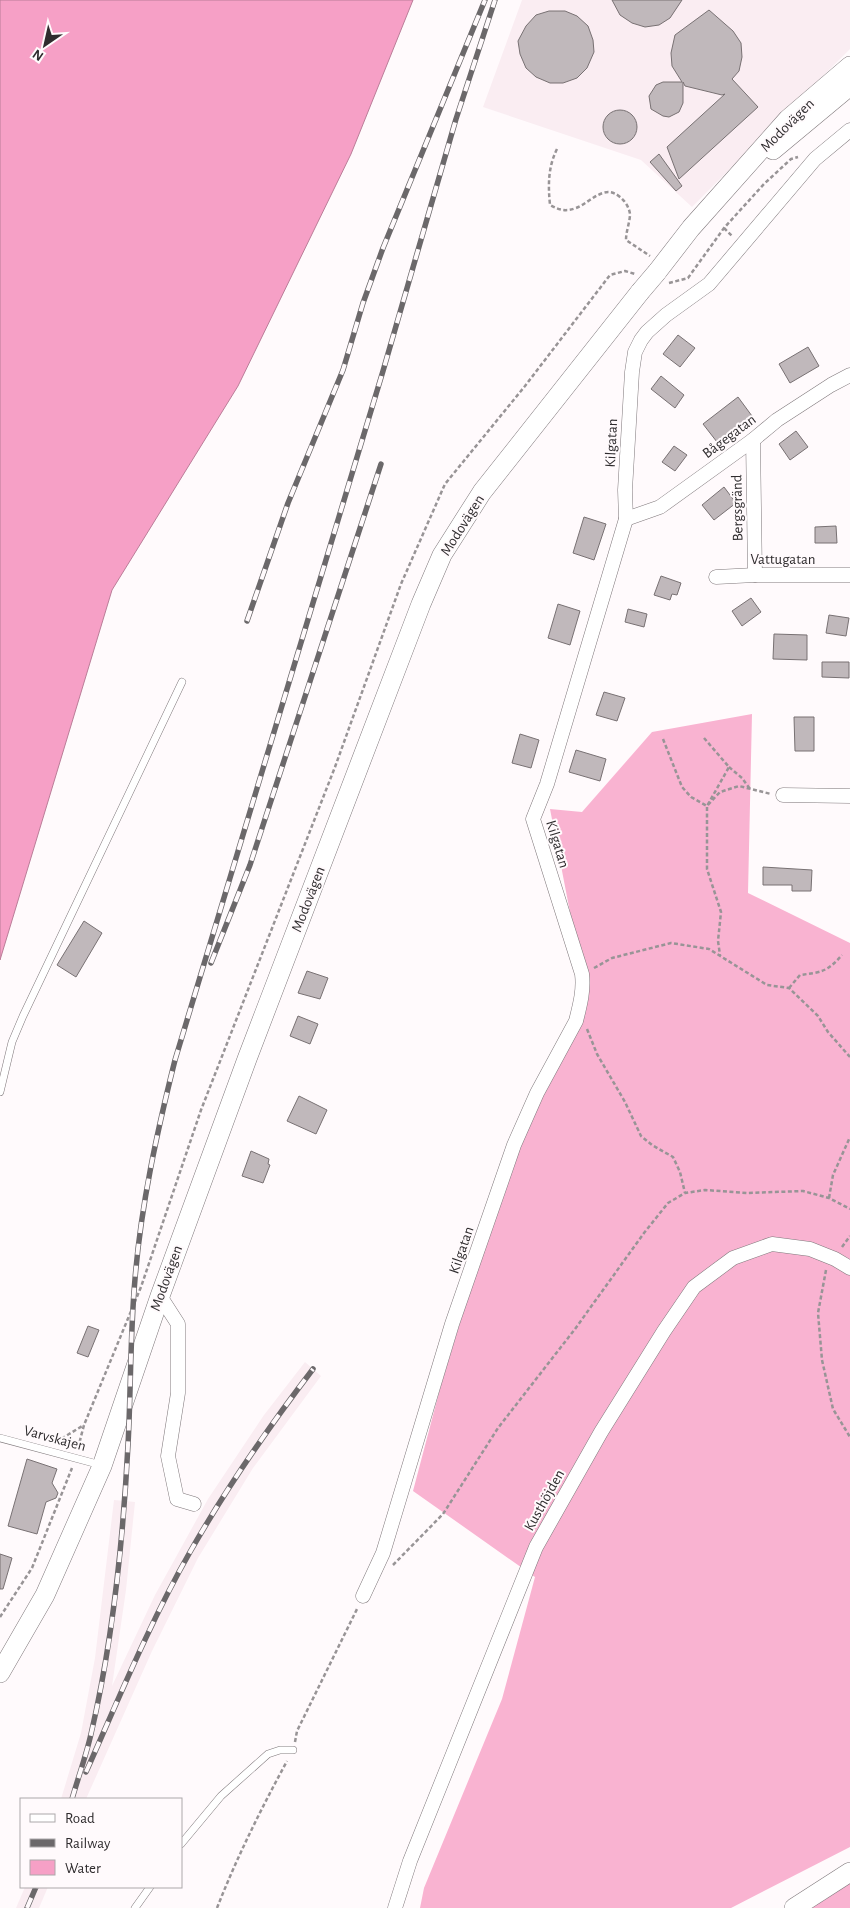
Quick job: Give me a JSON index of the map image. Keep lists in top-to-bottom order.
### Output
{
  "streets": {
    "main road": ["Modovägen"],
    "street": [
      "Bågegatan",
      "Kilgatan",
      "Bergsgränd",
      "Vattugatan",
      "Kusthöjden"
    ],
    "lane": ["Varvskajen"]
  },
  "crossings": [
    ["Modovägen", "Varvskajen"],
    ["Bågegatan", "Kilgatan"],
    ["Bågegatan", "Bergsgränd"],
    ["Bergsgränd", "Vattugatan"]
  ],
  "legend": ["Road", "Railway", "Water"],
  "north": "bottom left"
}
